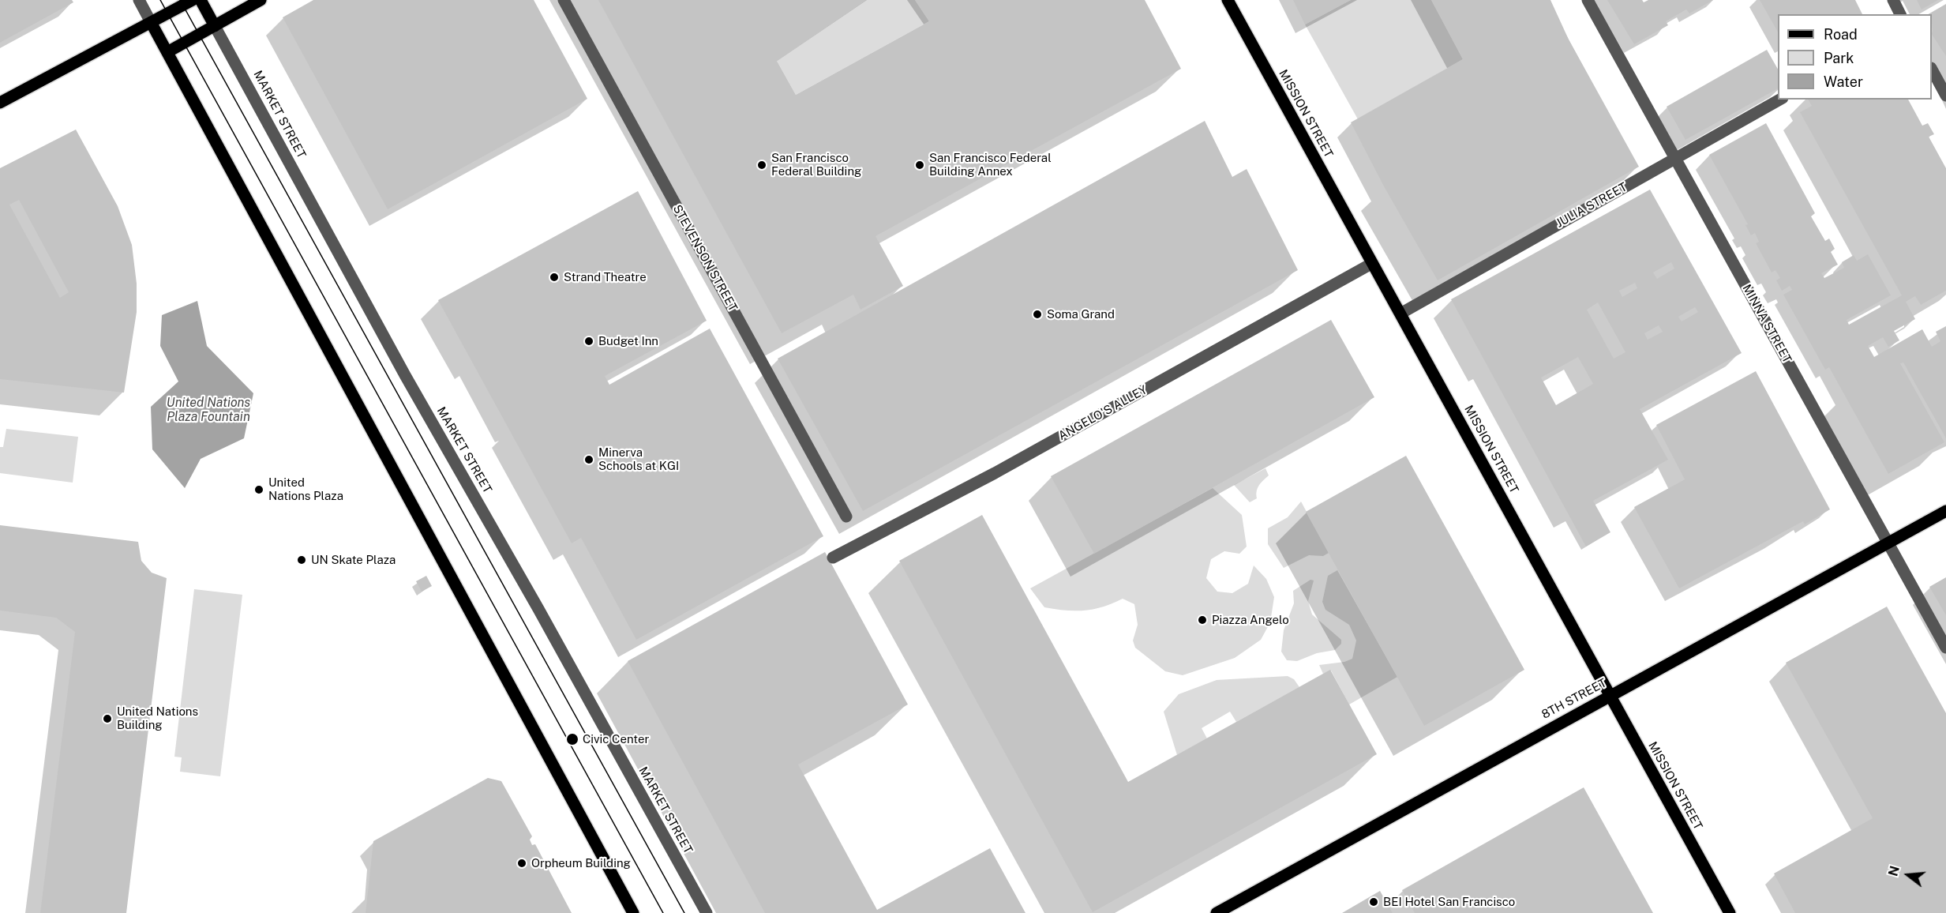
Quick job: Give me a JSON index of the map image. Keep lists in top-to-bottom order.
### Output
{
  "streets": {
    "main road": ["MISSION STREET", "MARKET STREET", "8TH STREET"],
    "street": [
      "JULIA STREET",
      "STEVENSON STREET",
      "MINNA STREET",
      "ANGELO'S ALLEY"
    ]
  },
  "crossings": [
    ["MISSION STREET", "JULIA STREET"],
    ["MISSION STREET", "ANGELO'S ALLEY"],
    ["MISSION STREET", "8TH STREET"],
    ["JULIA STREET", "MINNA STREET"],
    ["MINNA STREET", "8TH STREET"]
  ],
  "water": ["United Nations Plaza Fountain"],
  "places": [
    "San Francisco Federal Building",
    "San Francisco Federal Building Annex",
    "Strand Theatre",
    "Soma Grand",
    "Budget Inn",
    "Minerva Schools at KGI",
    "United Nations Plaza",
    "UN Skate Plaza",
    "Piazza Angelo",
    "United Nations Building",
    "Civic Center",
    "Orpheum Building",
    "BEI Hotel San Francisco"
  ],
  "legend": ["Road", "Park", "Water"],
  "north": "left"
}
